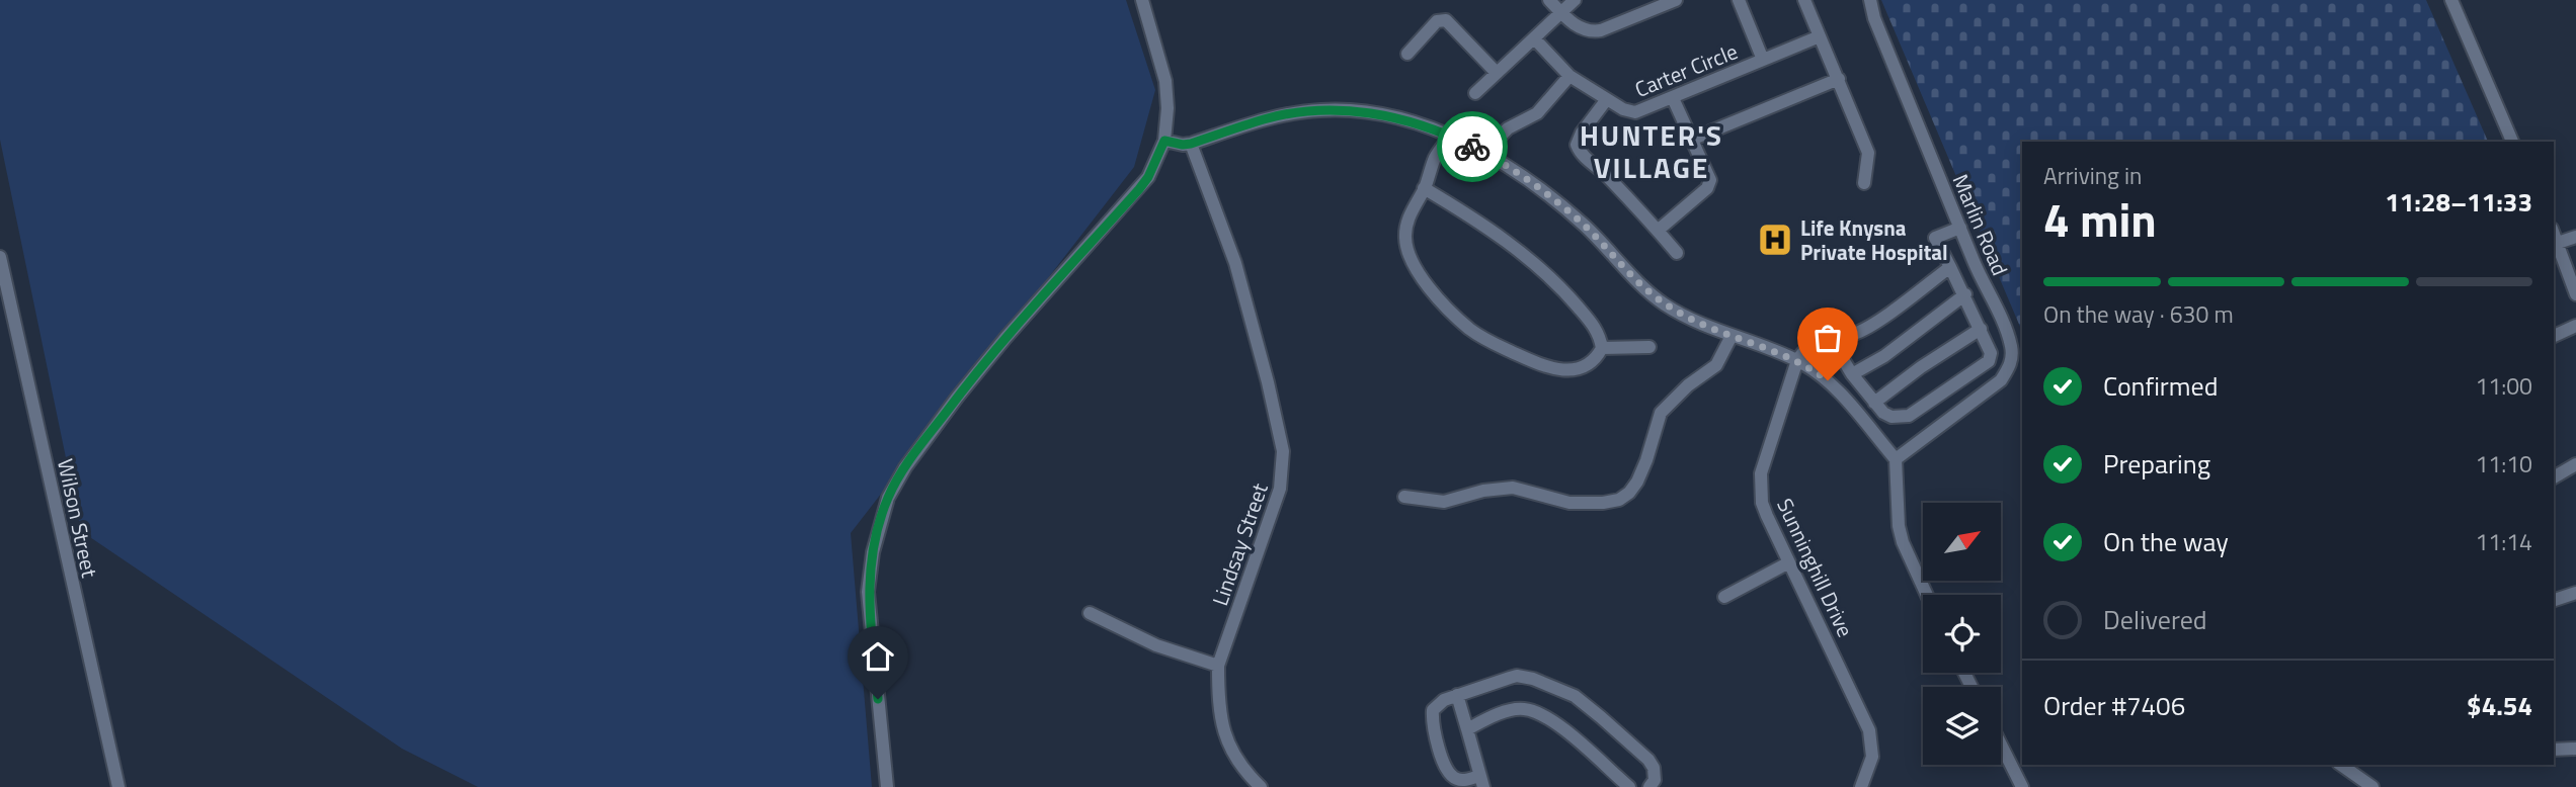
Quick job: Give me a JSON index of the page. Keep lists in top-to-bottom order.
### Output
{
  "streets": {
    "street": [
      "Carter Circle",
      "Marlin Road",
      "Wilson Street",
      "Lindsay Street",
      "Sunninghill Drive"
    ]
  },
  "districts": ["HUNTER'S VILLAGE"],
  "places": {
    "hospital": ["Life Knysna Private Hospital"]
  },
  "north": "top right",
  "page": {
    "heading": ["4 min", "Arriving in", "11:28–11:33"],
    "panel": ["Order #7406", "$4.54"],
    "bar": "On the way · 630 m",
    "list": [
      ["Confirmed", "11:00"],
      ["Preparing", "11:10"],
      ["On the way", "11:14"],
      "Delivered"
    ]
  }
}
